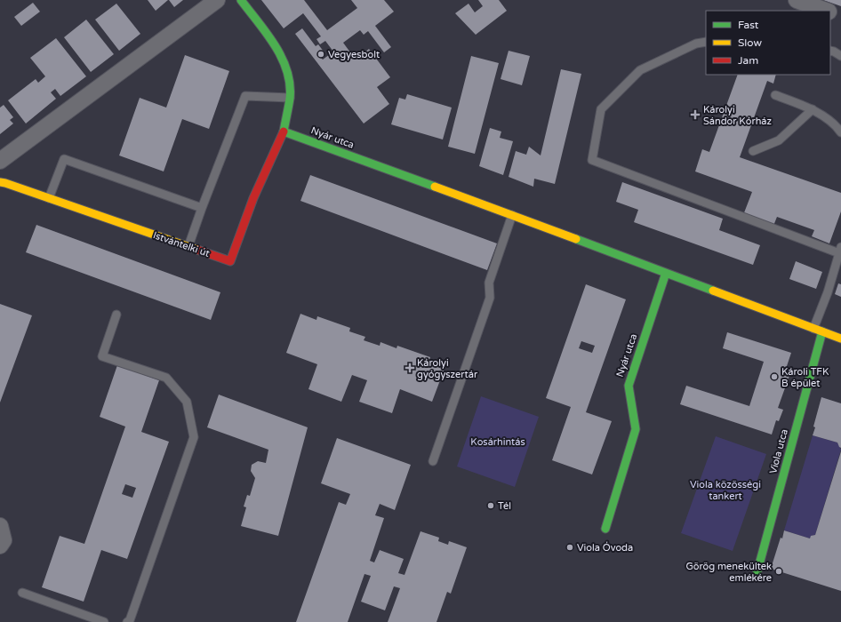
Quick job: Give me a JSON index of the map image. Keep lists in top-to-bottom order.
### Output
{
  "streets": {
    "street": ["Nyár utca", "Istvántelki út", "Viola utca"]
  },
  "crossings": [
    ["Nyár utca", "Istvántelki út"],
    ["Nyár utca", "Viola utca"]
  ],
  "parks": ["Kosárhintás", "Viola közösségi tankert"],
  "places": {
    "other": [
      "Vegyesbolt",
      "Károli TFK B épület",
      "Tél",
      "Viola Óvoda",
      "Görög menekültek emlékére"
    ],
    "health": ["Károlyi Sándor Kórház", "Károlyi gyógyszertár"]
  },
  "legend": ["Fast", "Slow", "Jam"]
}
